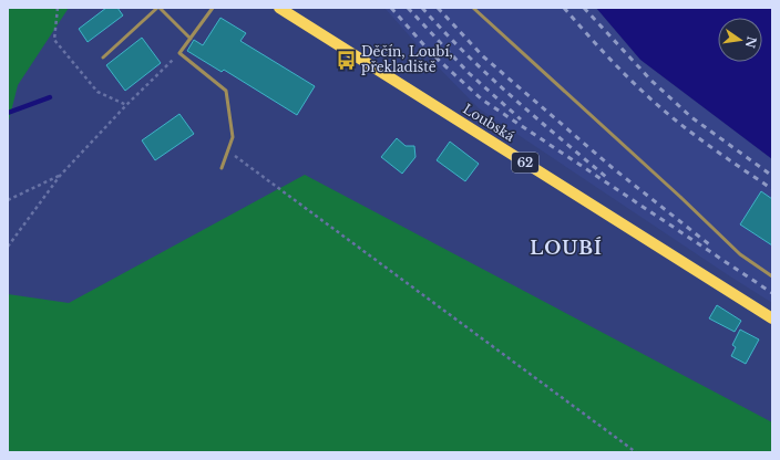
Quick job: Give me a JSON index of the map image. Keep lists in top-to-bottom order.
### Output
{
  "streets": {
    "main road": ["Loubská", "62"]
  },
  "districts": ["LOUBÍ"],
  "places": {
    "bus stop": ["Děčín, Loubí, překladiště"]
  },
  "north": "right"
}
